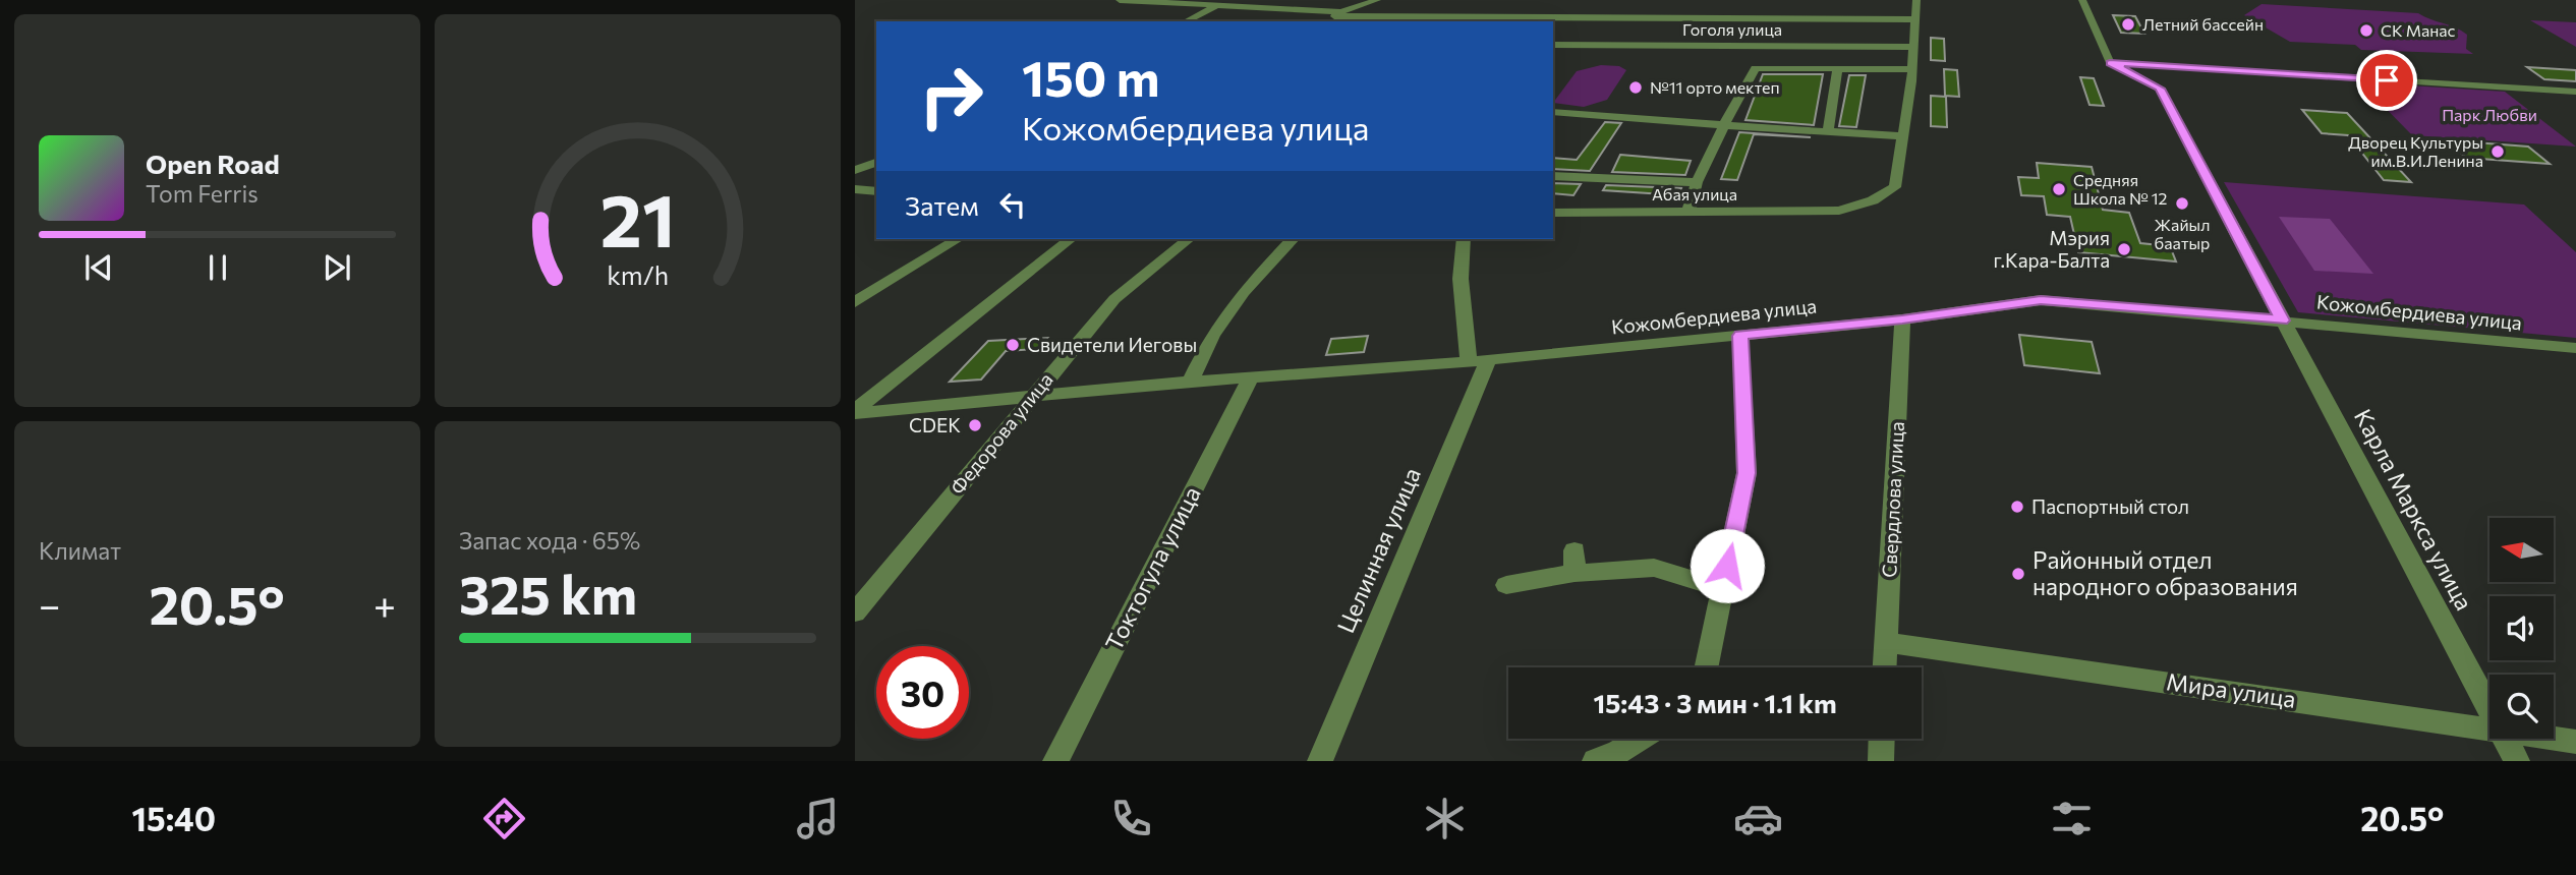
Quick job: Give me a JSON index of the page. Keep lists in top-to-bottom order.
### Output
{
  "streets": {
    "street": [
      "Гоголя улица",
      "Абая улица",
      "Кожомбердиева улица",
      "Федорова улица",
      "Свердлова улица",
      "Карла Маркса улица",
      "Целинная улица",
      "Токтогула улица",
      "Мира улица"
    ]
  },
  "crossings": [
    ["Кожомбердиева улица", "Федорова улица"],
    ["Кожомбердиева улица", "Свердлова улица"],
    ["Кожомбердиева улица", "Карла Маркса улица"],
    ["Кожомбердиева улица", "Целинная улица"],
    ["Кожомбердиева улица", "Токтогула улица"],
    ["Свердлова улица", "Мира улица"]
  ],
  "parks": ["Парк Любви"],
  "places": [
    "Летний бассейн",
    "СК Манас",
    "№11 орто мектеп",
    "Дворец Культуры им.В.И.Ленина",
    "Средняя Школа № 12",
    "Жайыл баатыр",
    "Мэрия г.Кара-Балта",
    "Свидетели Иеговы",
    "CDEK",
    "Паспортный стол",
    "Районный отдел народного образования"
  ],
  "north": "left",
  "page": {
    "turn": ["150 m", "Кожомбердиева улица"],
    "song": ["Open Road", "Tom Ferris"],
    "then": "Затем",
    "tile": [
      "Климат",
      ["Запас хода · 65%", "325 km"]
    ],
    "heat": ["−", "20.5°", "+"],
    "limit": "30",
    "trip": "15:43 · 3 мин · 1.1 km",
    "tabs": ["15:40", "20.5°"],
    "gauge": ["21", "km/h"]
  }
}
